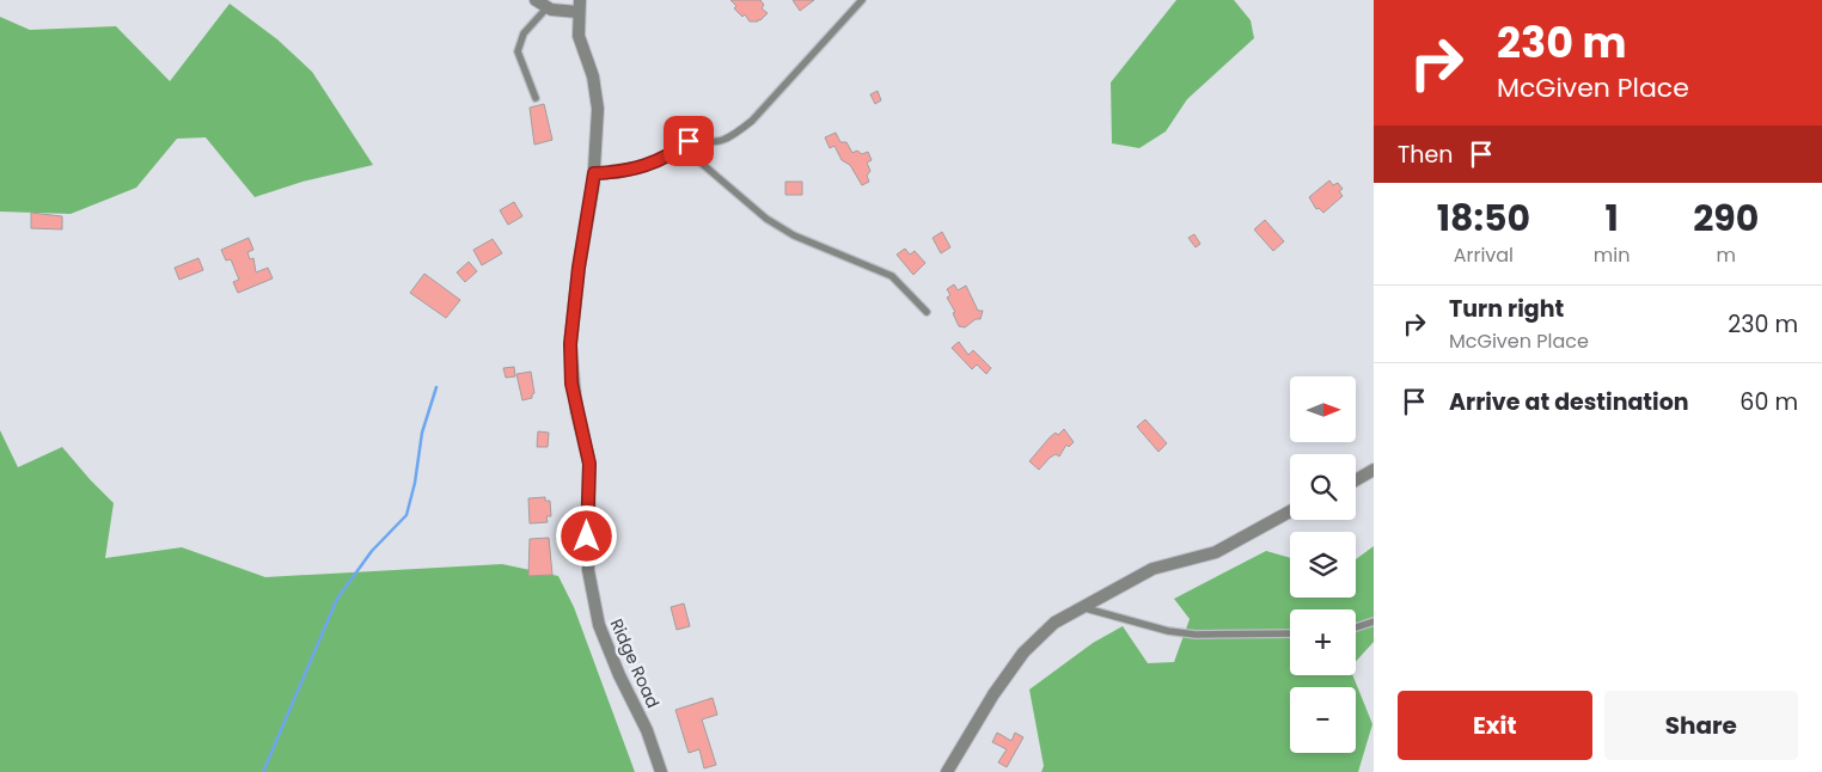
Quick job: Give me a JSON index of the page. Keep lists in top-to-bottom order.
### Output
{
  "streets": {
    "street": ["Ridge Road"]
  },
  "north": "right",
  "page": {
    "turn": ["230 m", "McGiven Place"],
    "then": "Then",
    "eta": [
      "18:50",
      "Arrival",
      "1",
      "min",
      "290",
      "m"
    ],
    "list": [
      {
        "name": "Turn right",
        "note": "McGiven Place",
        "value": "230 m"
      },
      {
        "name": "Arrive at destination",
        "value": "60 m"
      }
    ],
    "map_buttons": ["+", "−"],
    "buttons": ["Exit", "Share"]
  }
}
